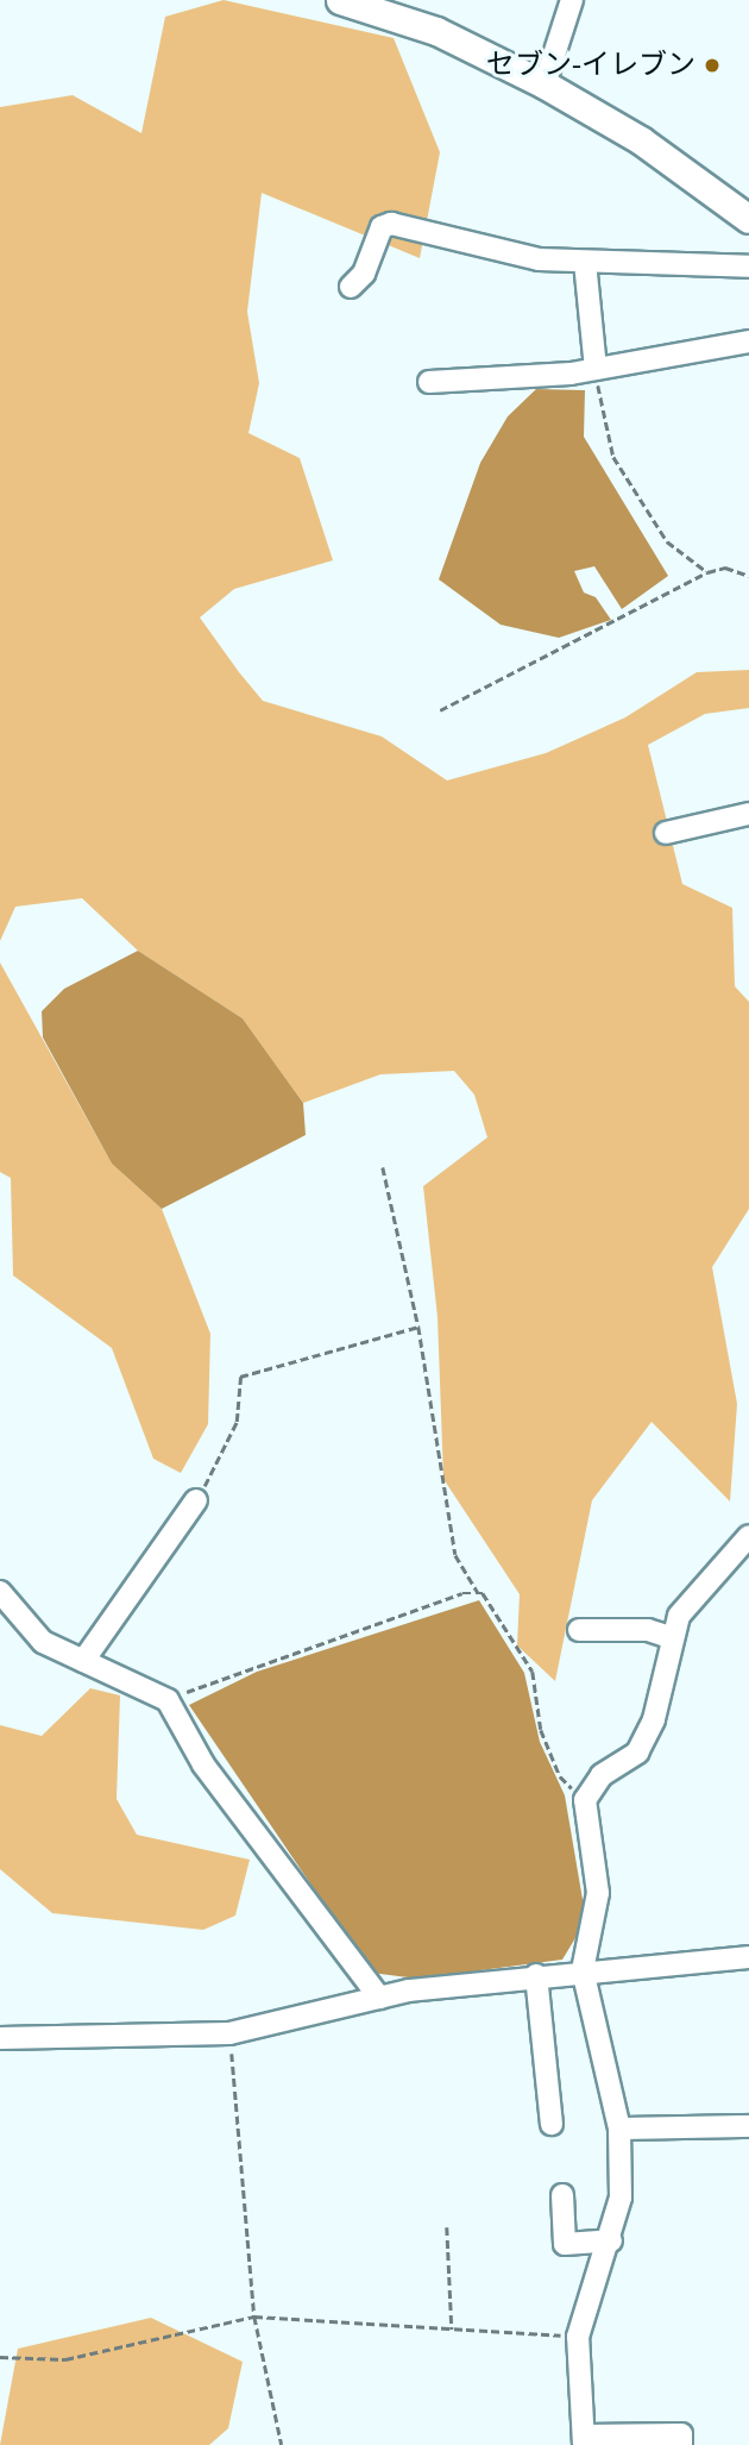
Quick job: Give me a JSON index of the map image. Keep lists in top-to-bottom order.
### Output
{
  "places": ["セブン-イレブン"]
}
